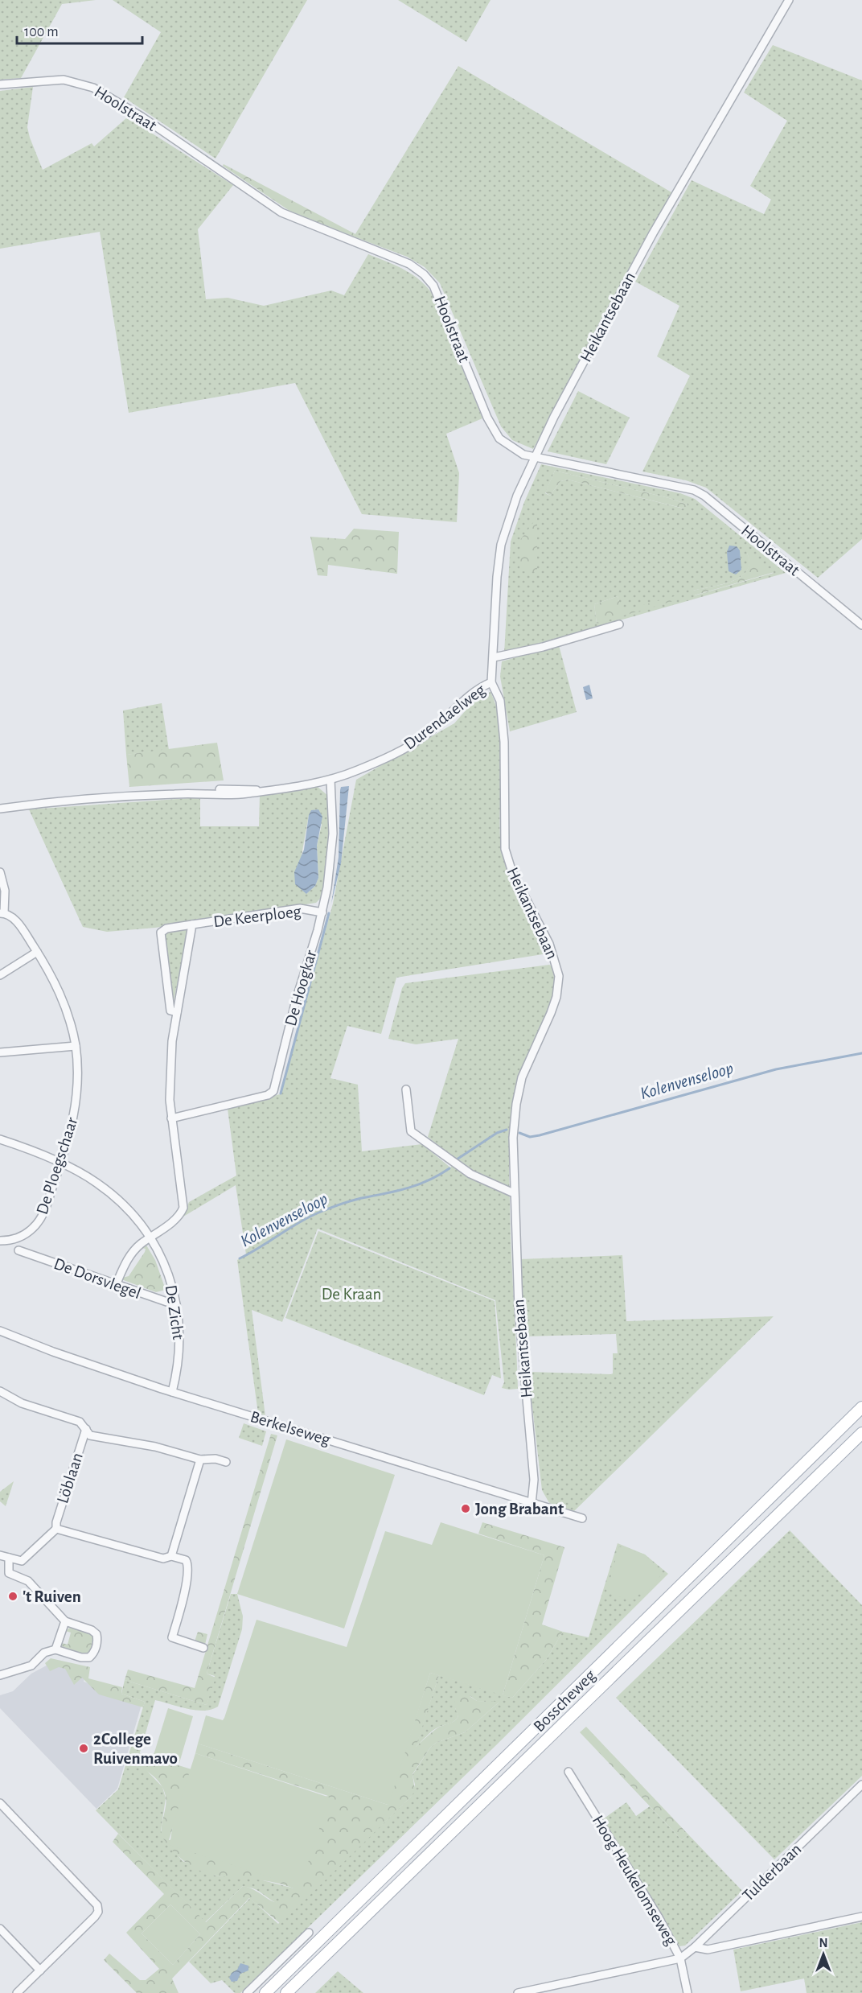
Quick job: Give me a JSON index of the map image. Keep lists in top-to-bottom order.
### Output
{
  "streets": {
    "main road": ["Bosscheweg"],
    "street": [
      "Hoolstraat",
      "Heikantsebaan",
      "Durendaelweg",
      "De Keerploeg",
      "De Hoogkar",
      "De Ploegschaar",
      "De Dorsvlegel",
      "De Zicht",
      "Berkelseweg",
      "Löblaan",
      "Tulderbaan",
      "Hoog Heukelomseweg"
    ]
  },
  "crossings": [
    ["Hoolstraat", "Heikantsebaan"],
    ["Heikantsebaan", "Durendaelweg"],
    ["Heikantsebaan", "Berkelseweg"],
    ["Durendaelweg", "De Hoogkar"],
    ["De Keerploeg", "De Hoogkar"],
    ["De Ploegschaar", "De Zicht"],
    ["De Dorsvlegel", "De Zicht"],
    ["De Zicht", "Berkelseweg"],
    ["Tulderbaan", "Hoog Heukelomseweg"]
  ],
  "water": ["Kolenvenseloop"],
  "parks": ["De Kraan"],
  "places": ["Jong Brabant", "'t Ruiven", "2College Ruivenmavo"],
  "scale_bar": "100 m",
  "north": "top"
}
